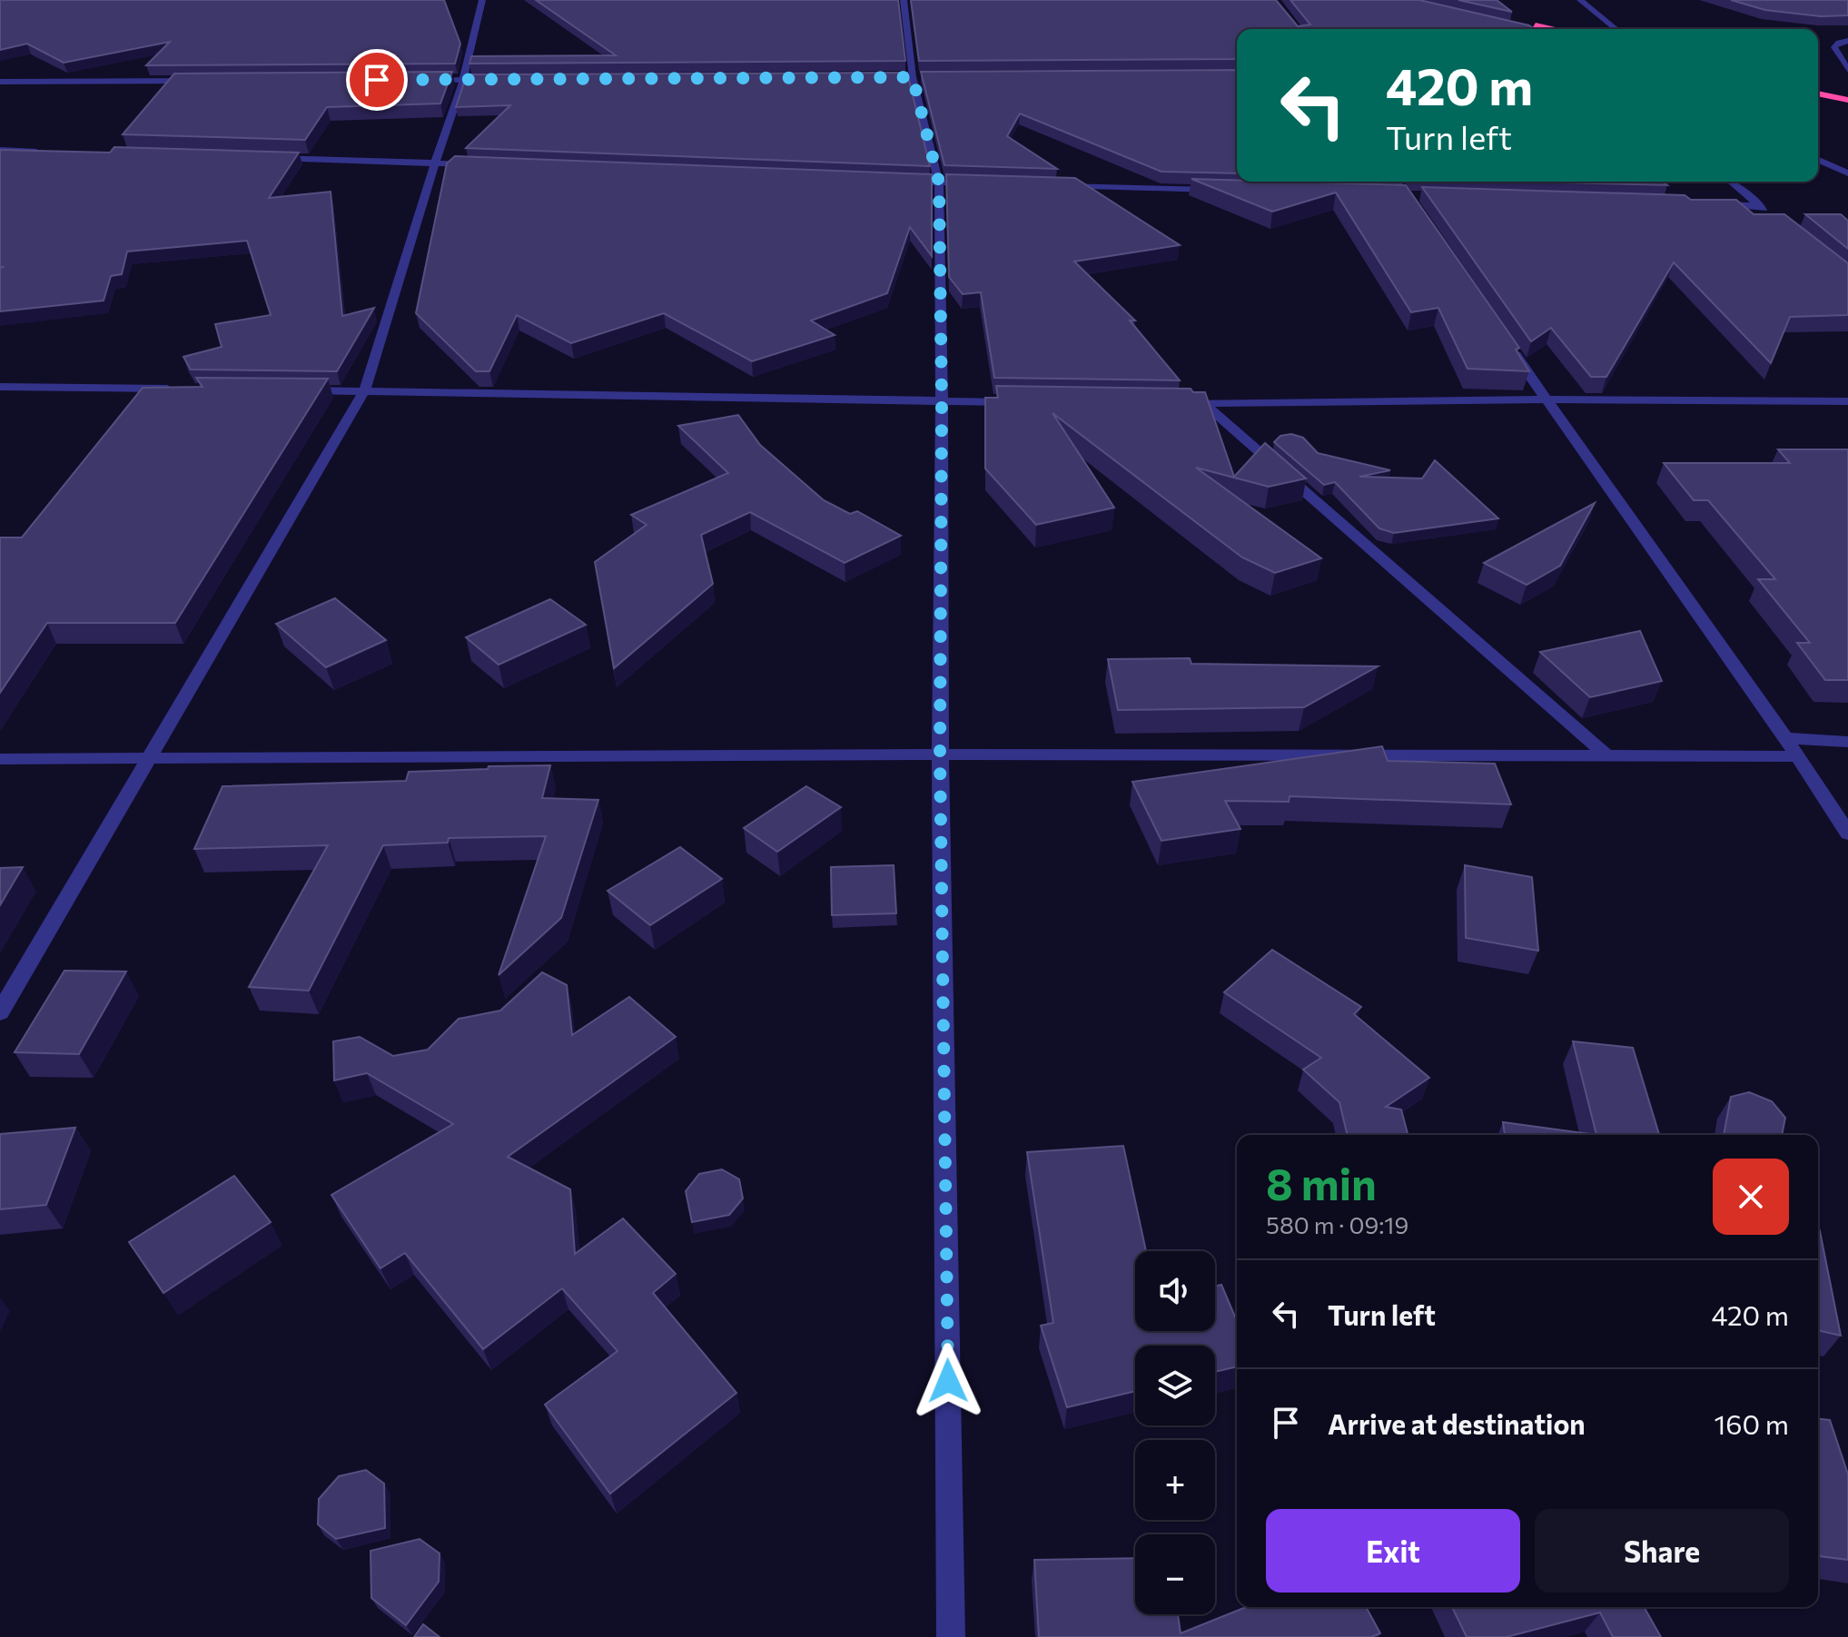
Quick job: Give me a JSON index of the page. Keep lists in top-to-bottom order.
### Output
{
  "page": {
    "turn": ["420 m", "Turn left"],
    "heading": ["8 min", "580 m · 09:19"],
    "map_buttons": ["+", "−"],
    "list": [
      {
        "name": "Turn left",
        "value": "420 m"
      },
      {
        "name": "Arrive at destination",
        "value": "160 m"
      }
    ],
    "buttons": ["Exit", "Share"]
  }
}
